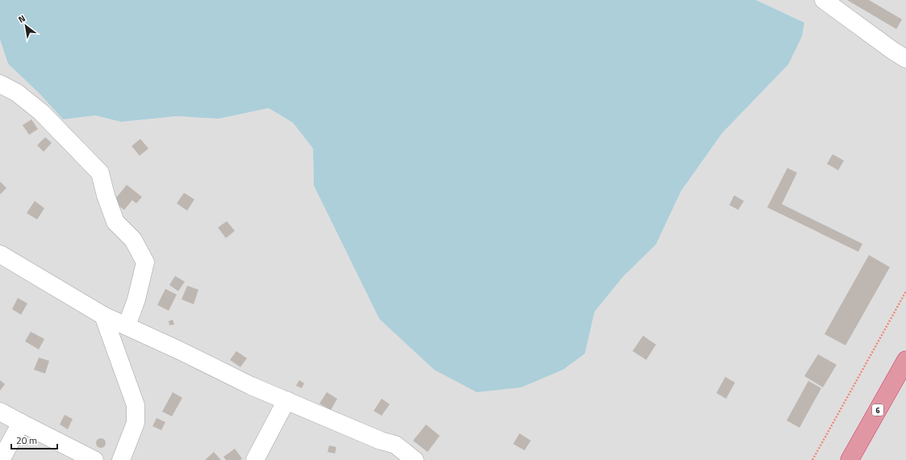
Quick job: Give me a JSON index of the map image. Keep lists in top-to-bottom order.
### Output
{
  "streets": {
    "highway": ["6"]
  },
  "scale_bar": "20 m",
  "north": "top left"
}
